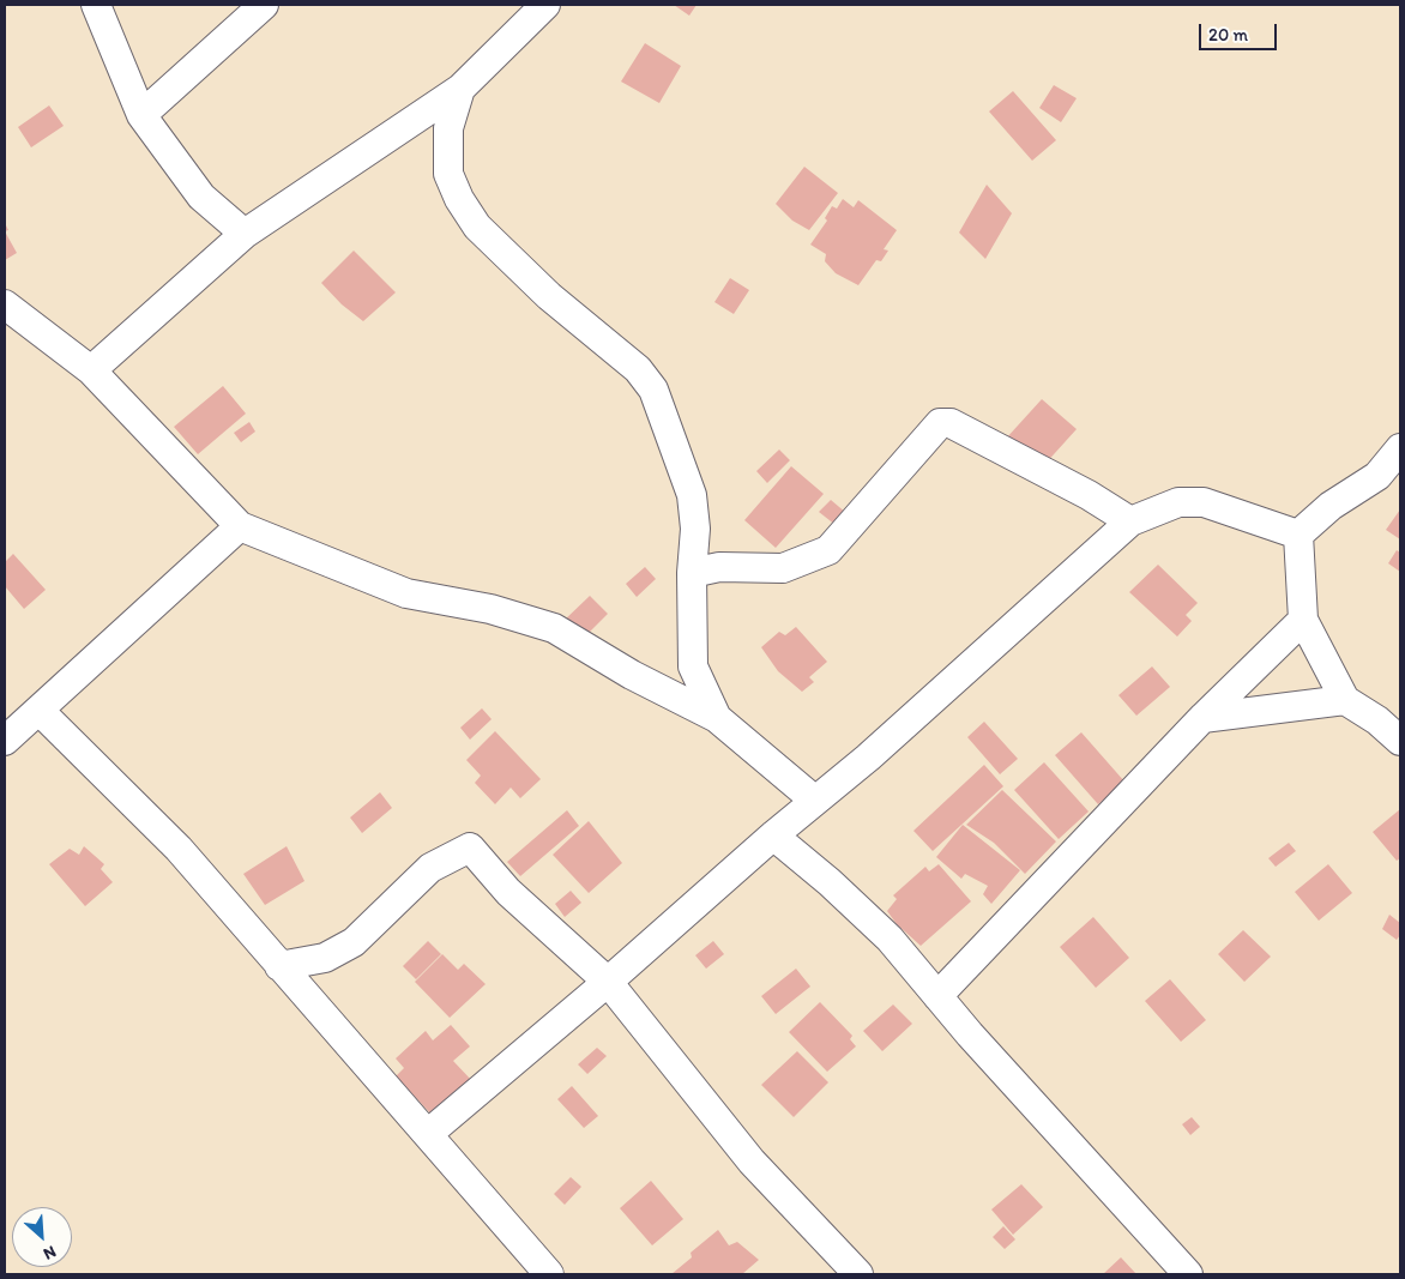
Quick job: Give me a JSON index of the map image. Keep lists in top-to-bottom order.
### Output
{
  "scale_bar": "20 m",
  "north": "bottom right"
}
